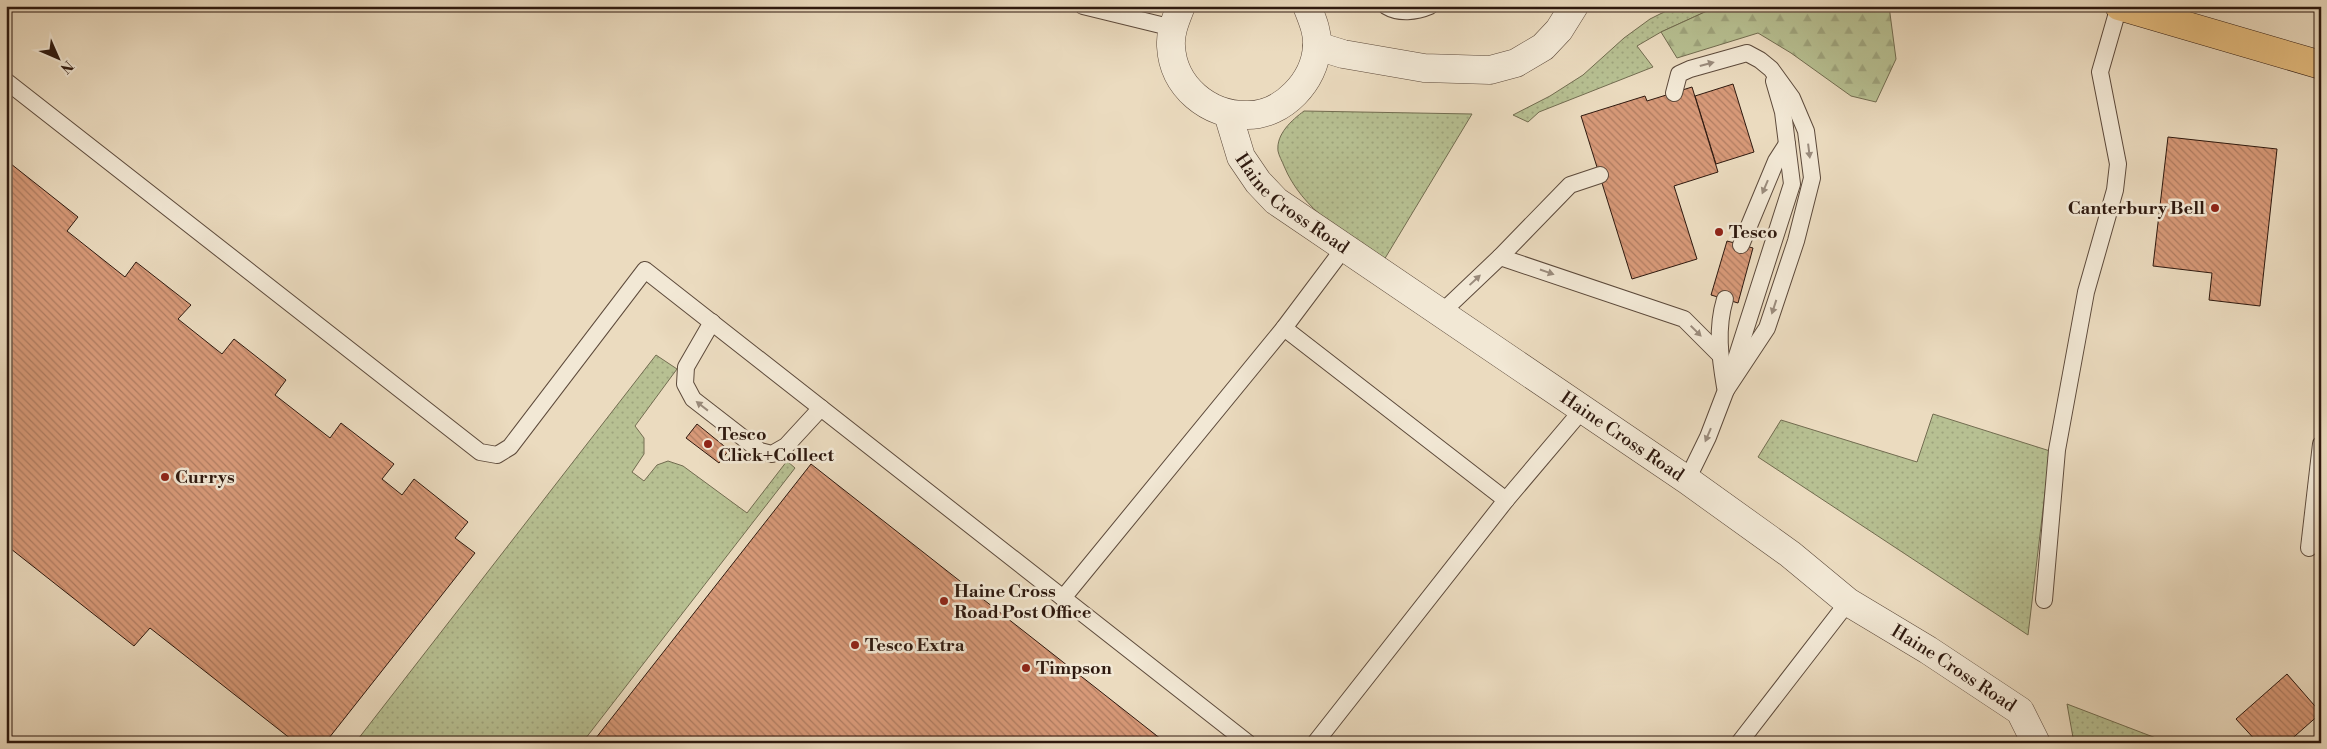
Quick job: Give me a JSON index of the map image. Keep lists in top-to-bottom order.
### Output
{
  "streets": {
    "street": ["Haine Cross Road"]
  },
  "places": [
    "Canterbury Bell",
    "Tesco",
    "Tesco Click+Collect",
    "Currys",
    "Haine Cross Road Post Office",
    "Tesco Extra",
    "Timpson"
  ],
  "north": "bottom right"
}
